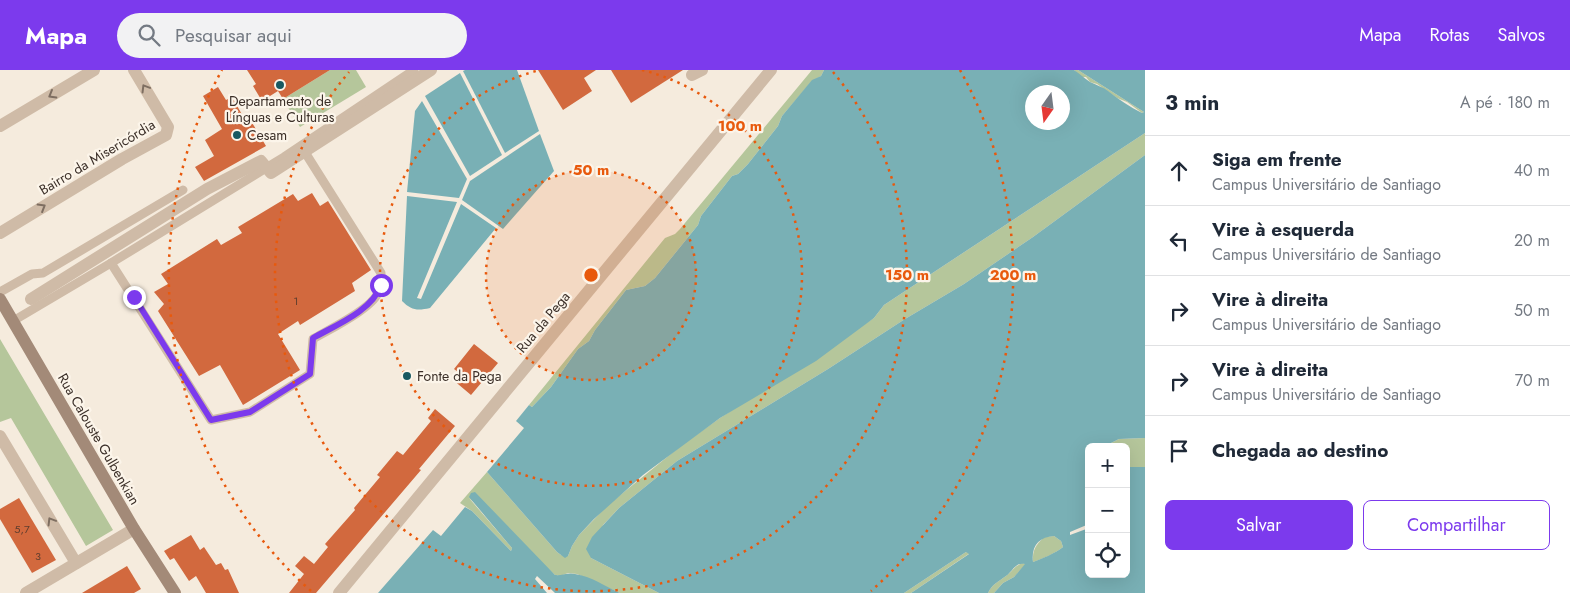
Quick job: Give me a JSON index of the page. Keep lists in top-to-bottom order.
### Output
{
  "streets": {
    "main road": ["Rua Calouste Gulbenkian"],
    "street": ["Bairro da Misericórdia", "Rua da Pega"]
  },
  "places": ["Departamento de Línguas e Culturas", "Cesam", "Fonte da Pega"],
  "house_numbers": ["1", "5,7", "3"],
  "north": "bottom",
  "page": {
    "header": "Mapa",
    "search": "Pesquisar aqui",
    "nav": ["Mapa", "Rotas", "Salvos"],
    "heading": ["3 min", "A pé · 180 m"],
    "list": [
      ["Siga em frente", "Campus Universitário de Santiago", "40 m"],
      ["Vire à esquerda", "Campus Universitário de Santiago", "20 m"],
      ["Vire à direita", "Campus Universitário de Santiago", "50 m"],
      ["Vire à direita", "Campus Universitário de Santiago", "70 m"],
      "Chegada ao destino"
    ],
    "map_buttons": ["+", "−"],
    "buttons": ["Salvar", "Compartilhar"]
  },
  "rings": [
    "100 m",
    "50 m",
    "150 m",
    "200 m"
  ]
}
